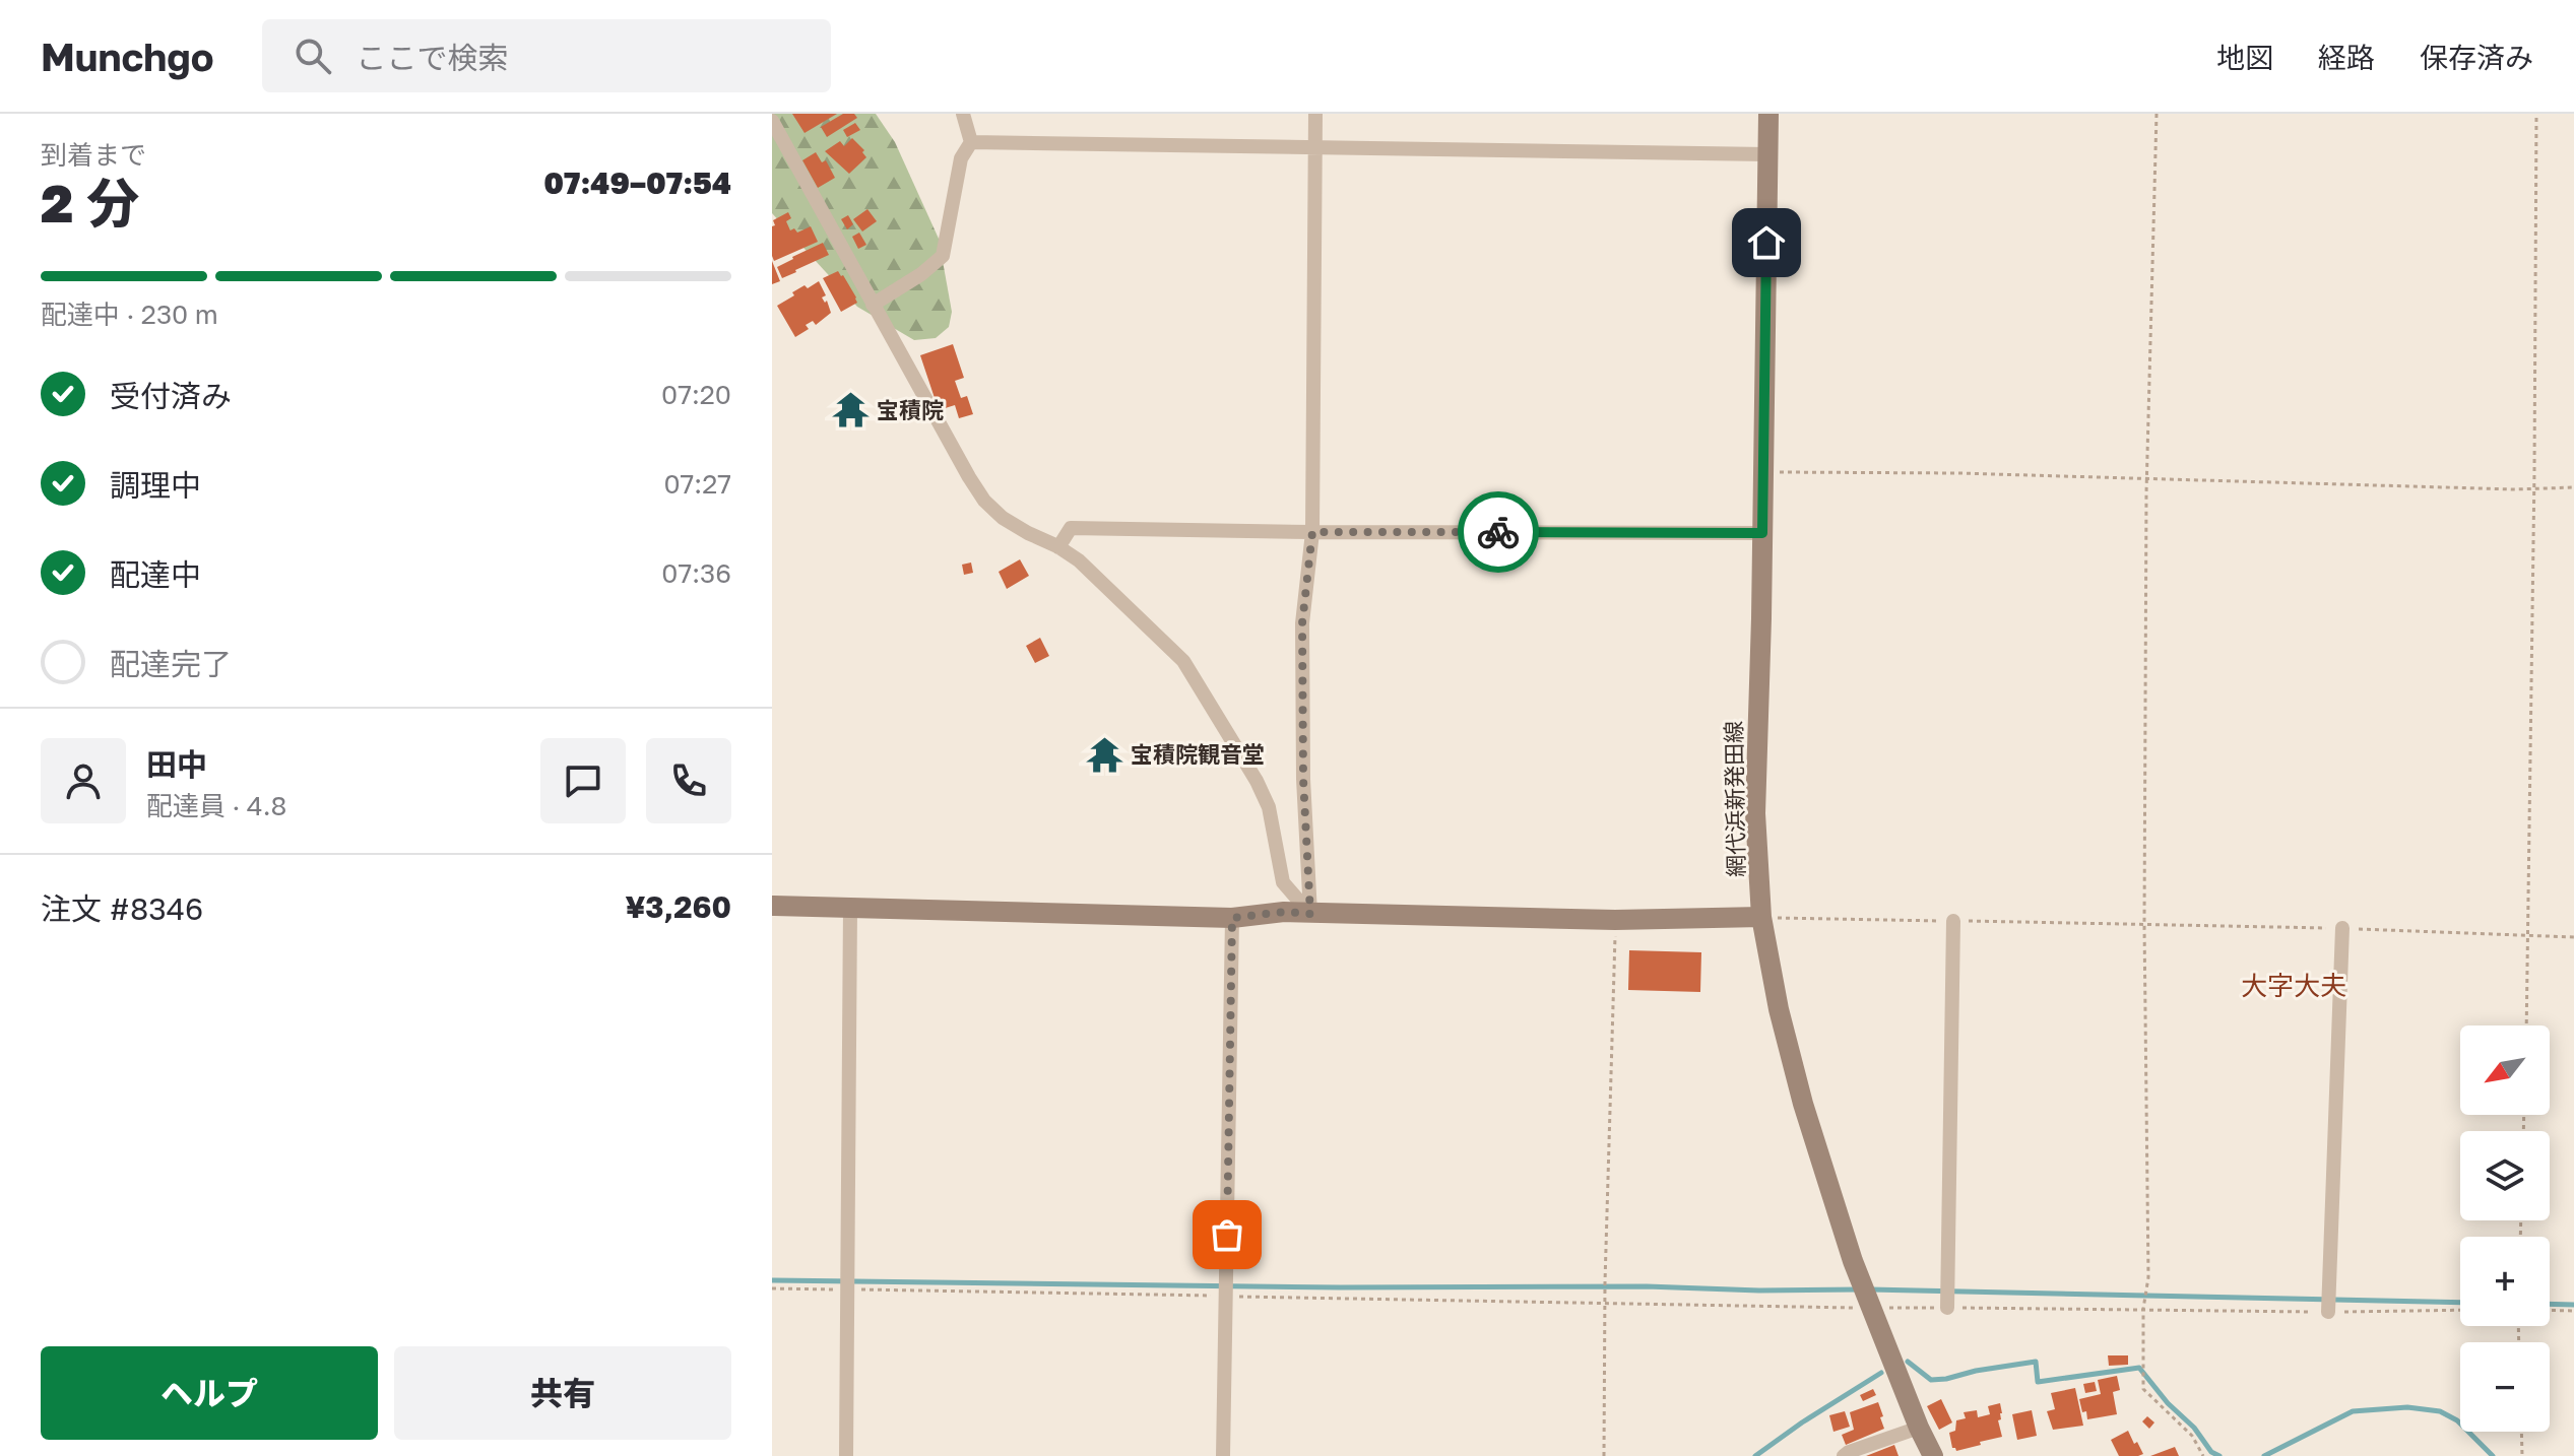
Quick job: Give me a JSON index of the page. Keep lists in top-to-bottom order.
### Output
{
  "streets": {
    "main road": ["網代浜新発田線"]
  },
  "districts": ["大字大夫"],
  "places": {
    "temple": ["宝積院", "宝積院観音堂"]
  },
  "north": "bottom left",
  "page": {
    "header": "Munchgo",
    "search": "ここで検索",
    "nav": ["地図", "経路", "保存済み"],
    "heading": ["2 分", "到着まで", "07:49–07:54"],
    "panel": [
      "田中",
      "配達員 · 4.8",
      "注文 #8346",
      "¥3,260"
    ],
    "bar": "配達中 · 230 m",
    "list": [
      ["受付済み", "07:20"],
      ["調理中", "07:27"],
      ["配達中", "07:36"],
      "配達完了"
    ],
    "map_buttons": ["+", "−"],
    "buttons": ["ヘルプ", "共有"]
  }
}
